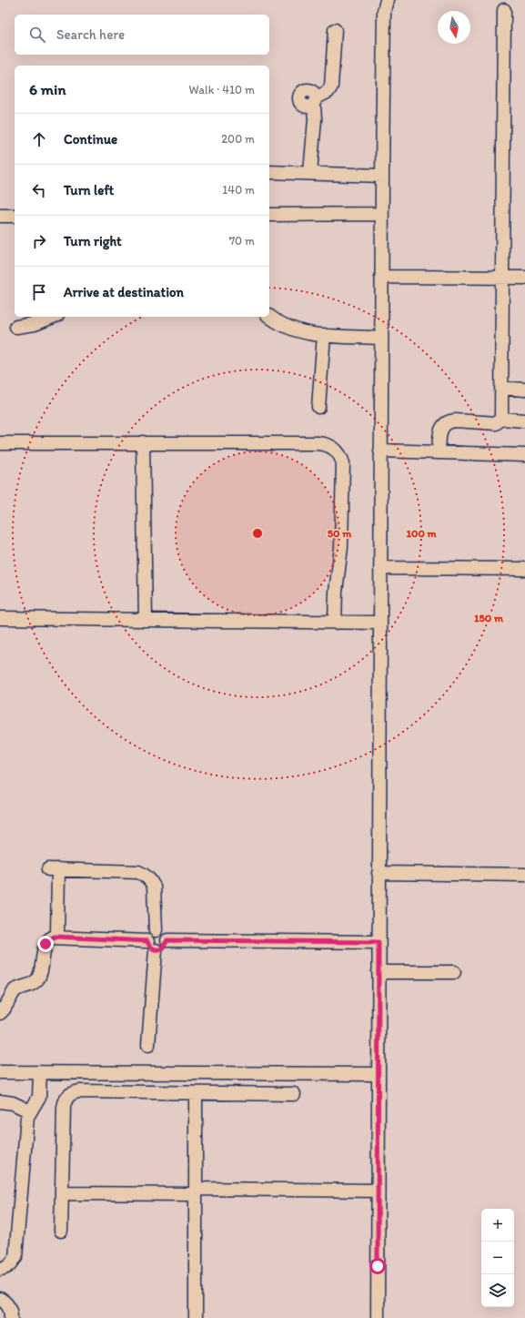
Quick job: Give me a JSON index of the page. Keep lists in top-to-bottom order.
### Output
{
  "north": "bottom",
  "page": {
    "search": "Search here",
    "heading": ["6 min", "Walk · 410 m"],
    "list": [
      ["Continue", "200 m"],
      ["Turn left", "140 m"],
      ["Turn right", "70 m"],
      "Arrive at destination"
    ],
    "map_buttons": ["+", "−"]
  },
  "rings": ["50 m", "100 m", "150 m"]
}
